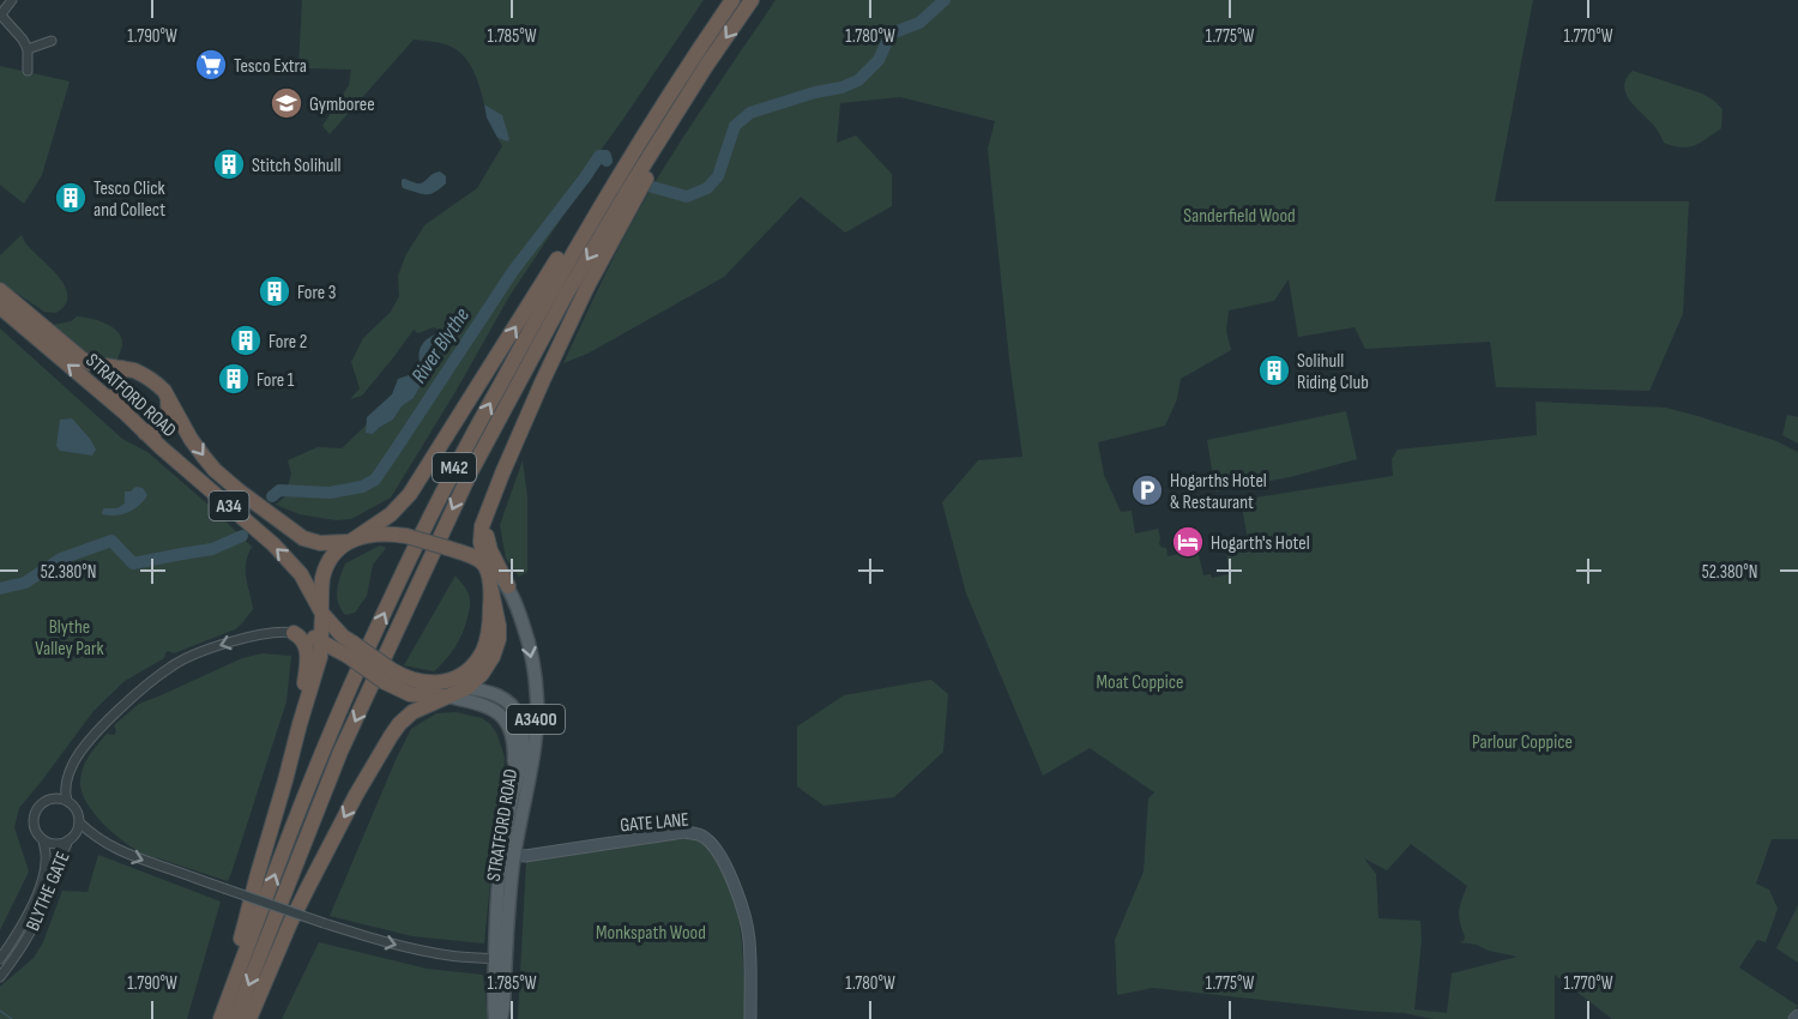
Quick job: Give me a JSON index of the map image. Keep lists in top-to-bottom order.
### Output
{
  "streets": {
    "highway": ["STRATFORD ROAD", "M42", "A34"],
    "main road": ["A3400"],
    "street": ["GATE LANE", "BLYTHE GATE"]
  },
  "crossings": [
    ["STRATFORD ROAD", "A34"],
    ["STRATFORD ROAD", "GATE LANE"]
  ],
  "water": ["River Blythe"],
  "parks": [
    "Sanderfield Wood",
    "Blythe Valley Park",
    "Moat Coppice",
    "Parlour Coppice",
    "Monkspath Wood"
  ],
  "places": {
    "supermarket": ["Tesco Extra"],
    "school or university": ["Gymboree"],
    "building": [
      "Stitch Solihull",
      "Tesco Click and Collect",
      "Fore 3",
      "Fore 2",
      "Solihull Riding Club",
      "Fore 1"
    ],
    "parking": ["Hogarths Hotel & Restaurant"],
    "hotel": ["Hogarth's Hotel"]
  },
  "coordinates": [
    "1.790°W",
    "1.785°W",
    "1.780°W",
    "1.775°W",
    "1.770°W",
    "52.380°N"
  ]
}
